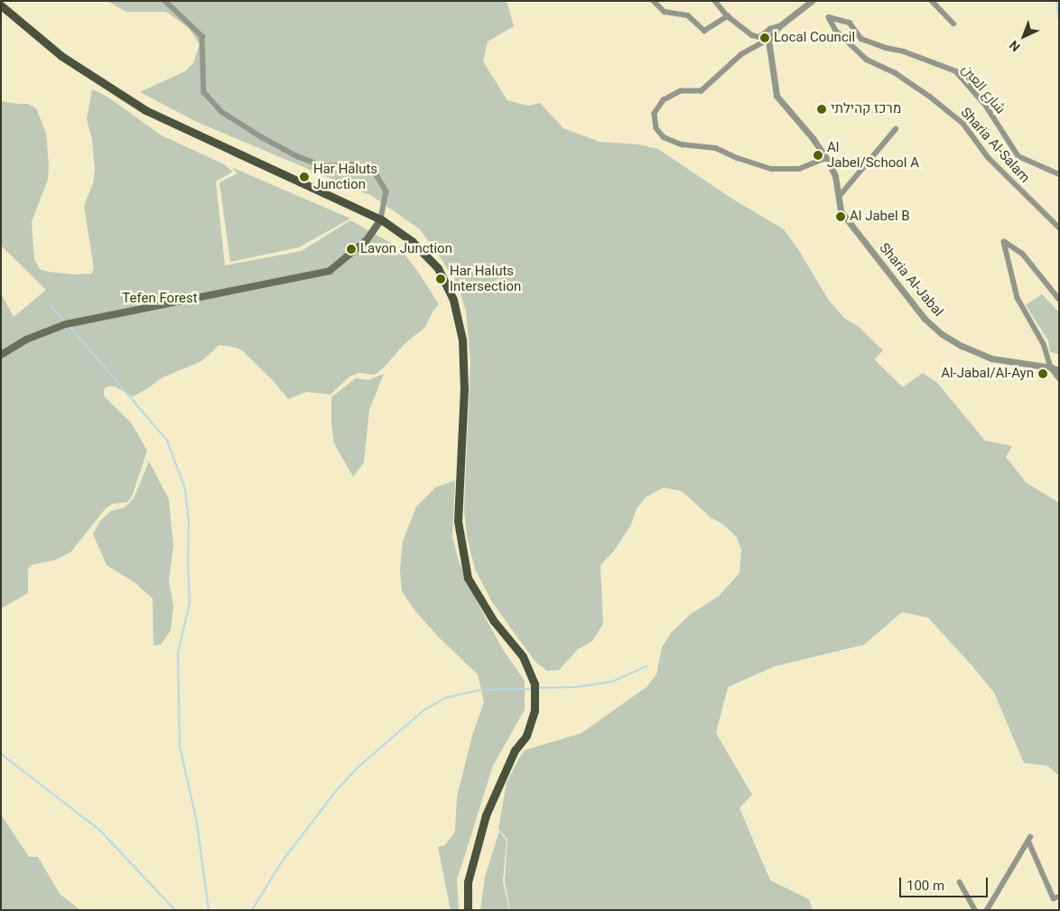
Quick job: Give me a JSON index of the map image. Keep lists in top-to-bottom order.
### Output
{
  "streets": {
    "street": ["شارع العين", "Sharia Al-Salam", "Sharia Al-Jabal"]
  },
  "crossings": [
    ["شارع العين", "Sharia Al-Salam"]
  ],
  "parks": ["Tefen Forest"],
  "places": [
    "Local Council",
    "מרכז קהילתי",
    "Al Jabel/School A",
    "Har Haluts Junction",
    "Al Jabel B",
    "Lavon Junction",
    "Har Haluts Intersection",
    "Al-Jabal/Al-Ayn"
  ],
  "scale_bar": "100 m",
  "north": "bottom left"
}
